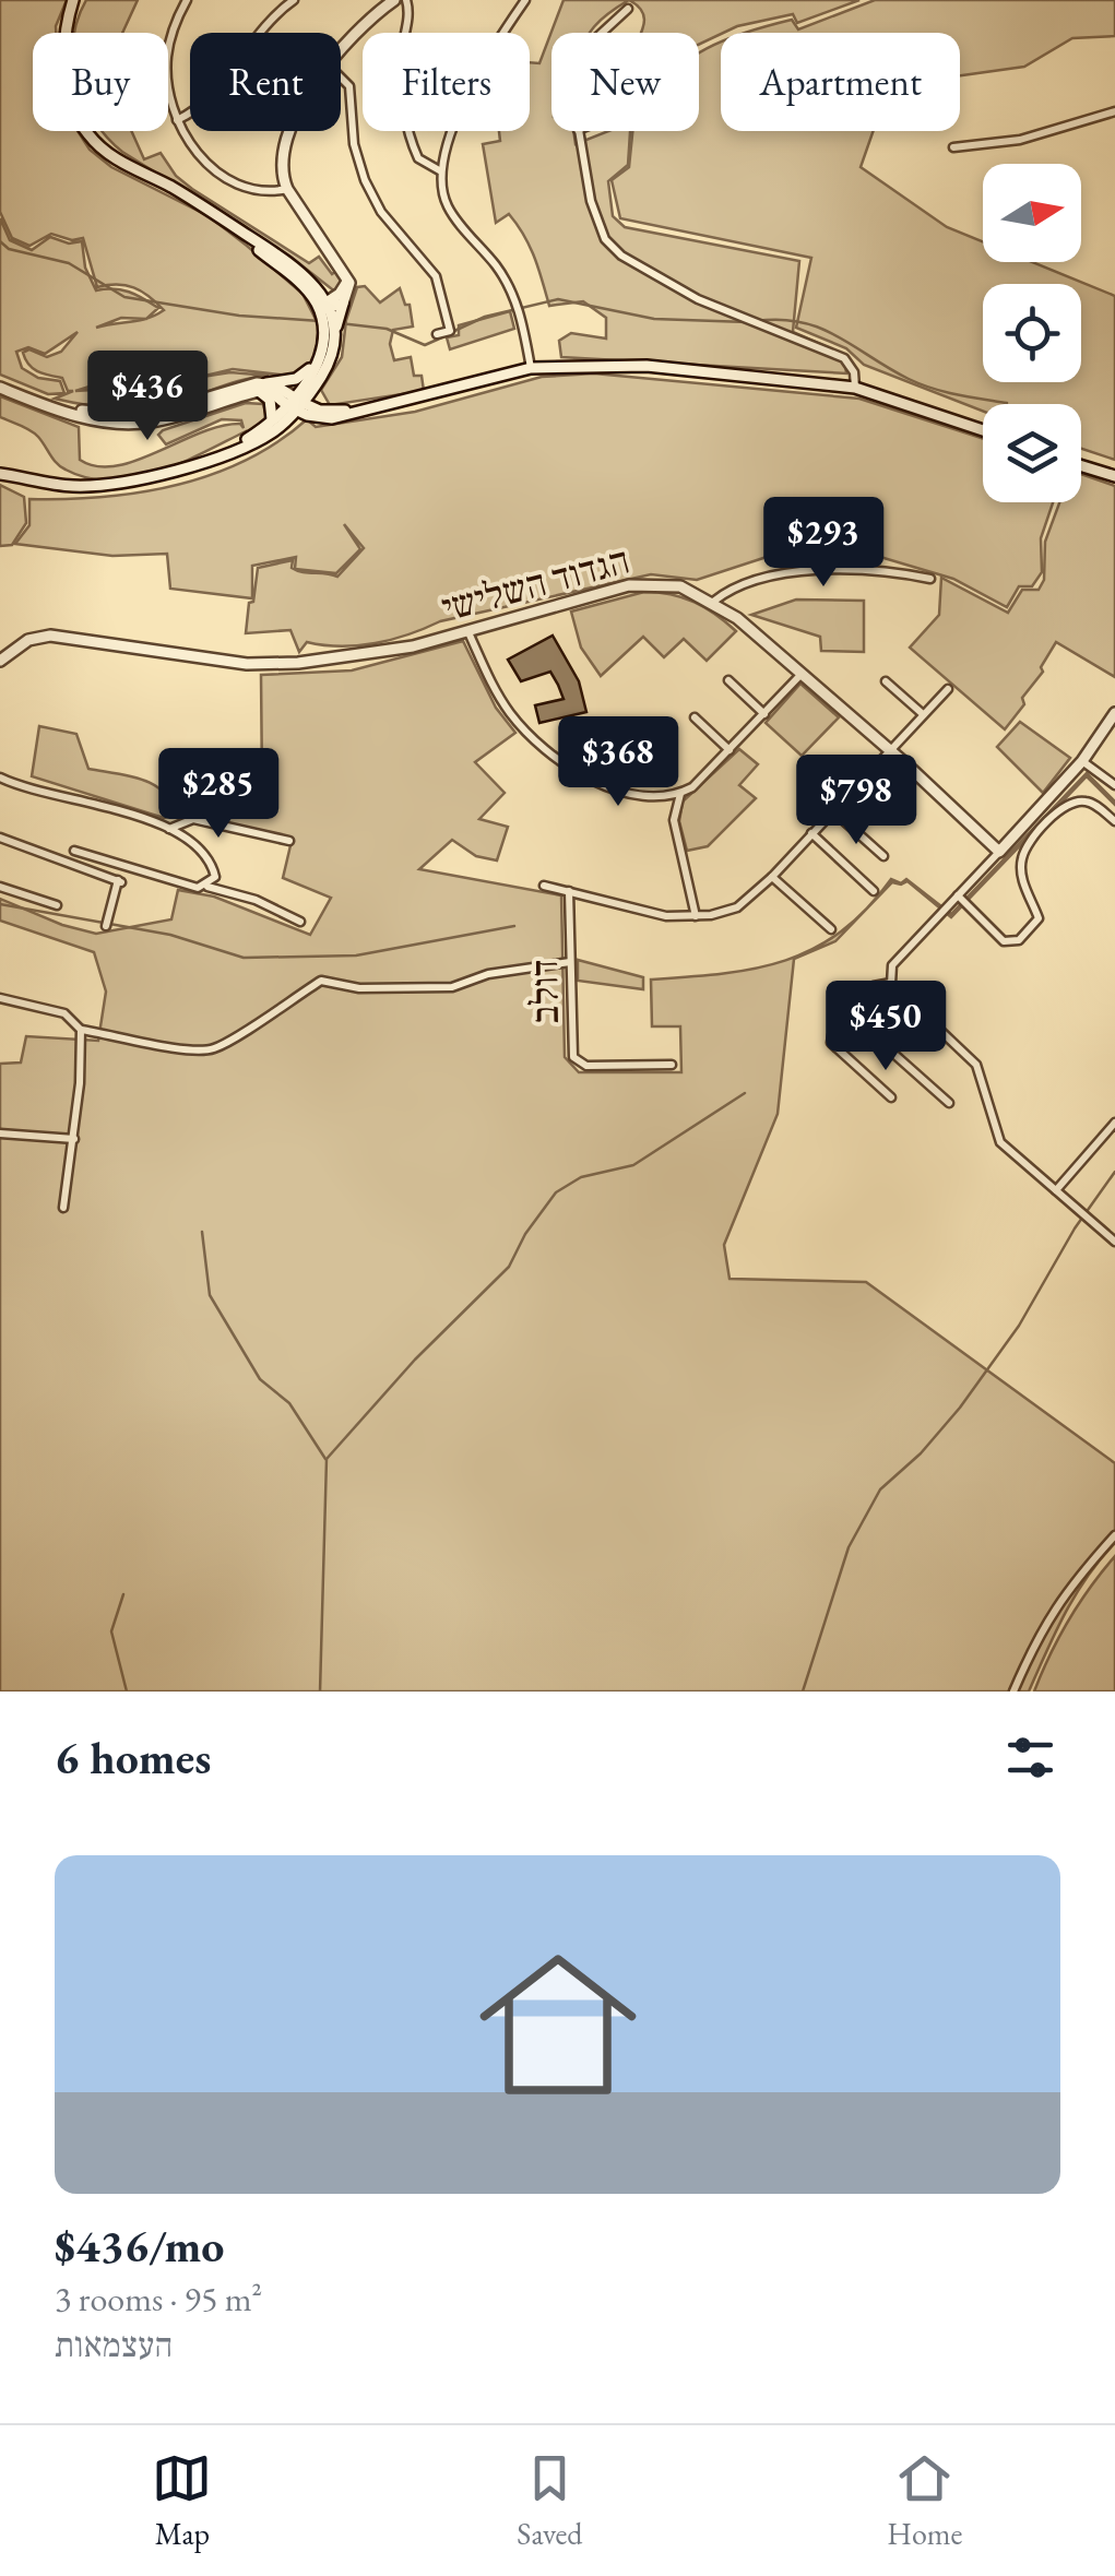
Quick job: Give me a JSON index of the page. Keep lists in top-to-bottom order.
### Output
{
  "streets": {
    "main road": ["הגדוד השלישי"],
    "street": ["דולב"]
  },
  "north": "right",
  "page": {
    "chip": [
      "Buy",
      "Rent",
      "Filters",
      "New",
      "Apartment"
    ],
    "price": [
      "$436",
      "$293",
      "$368",
      "$285",
      "$798",
      "$450"
    ],
    "heading": "6 homes",
    "list": [
      {
        "name": "$436/mo",
        "note": "3 rooms · 95 m² · העצמאות"
      }
    ],
    "tabs": ["Map", "Saved", "Home"]
  }
}
